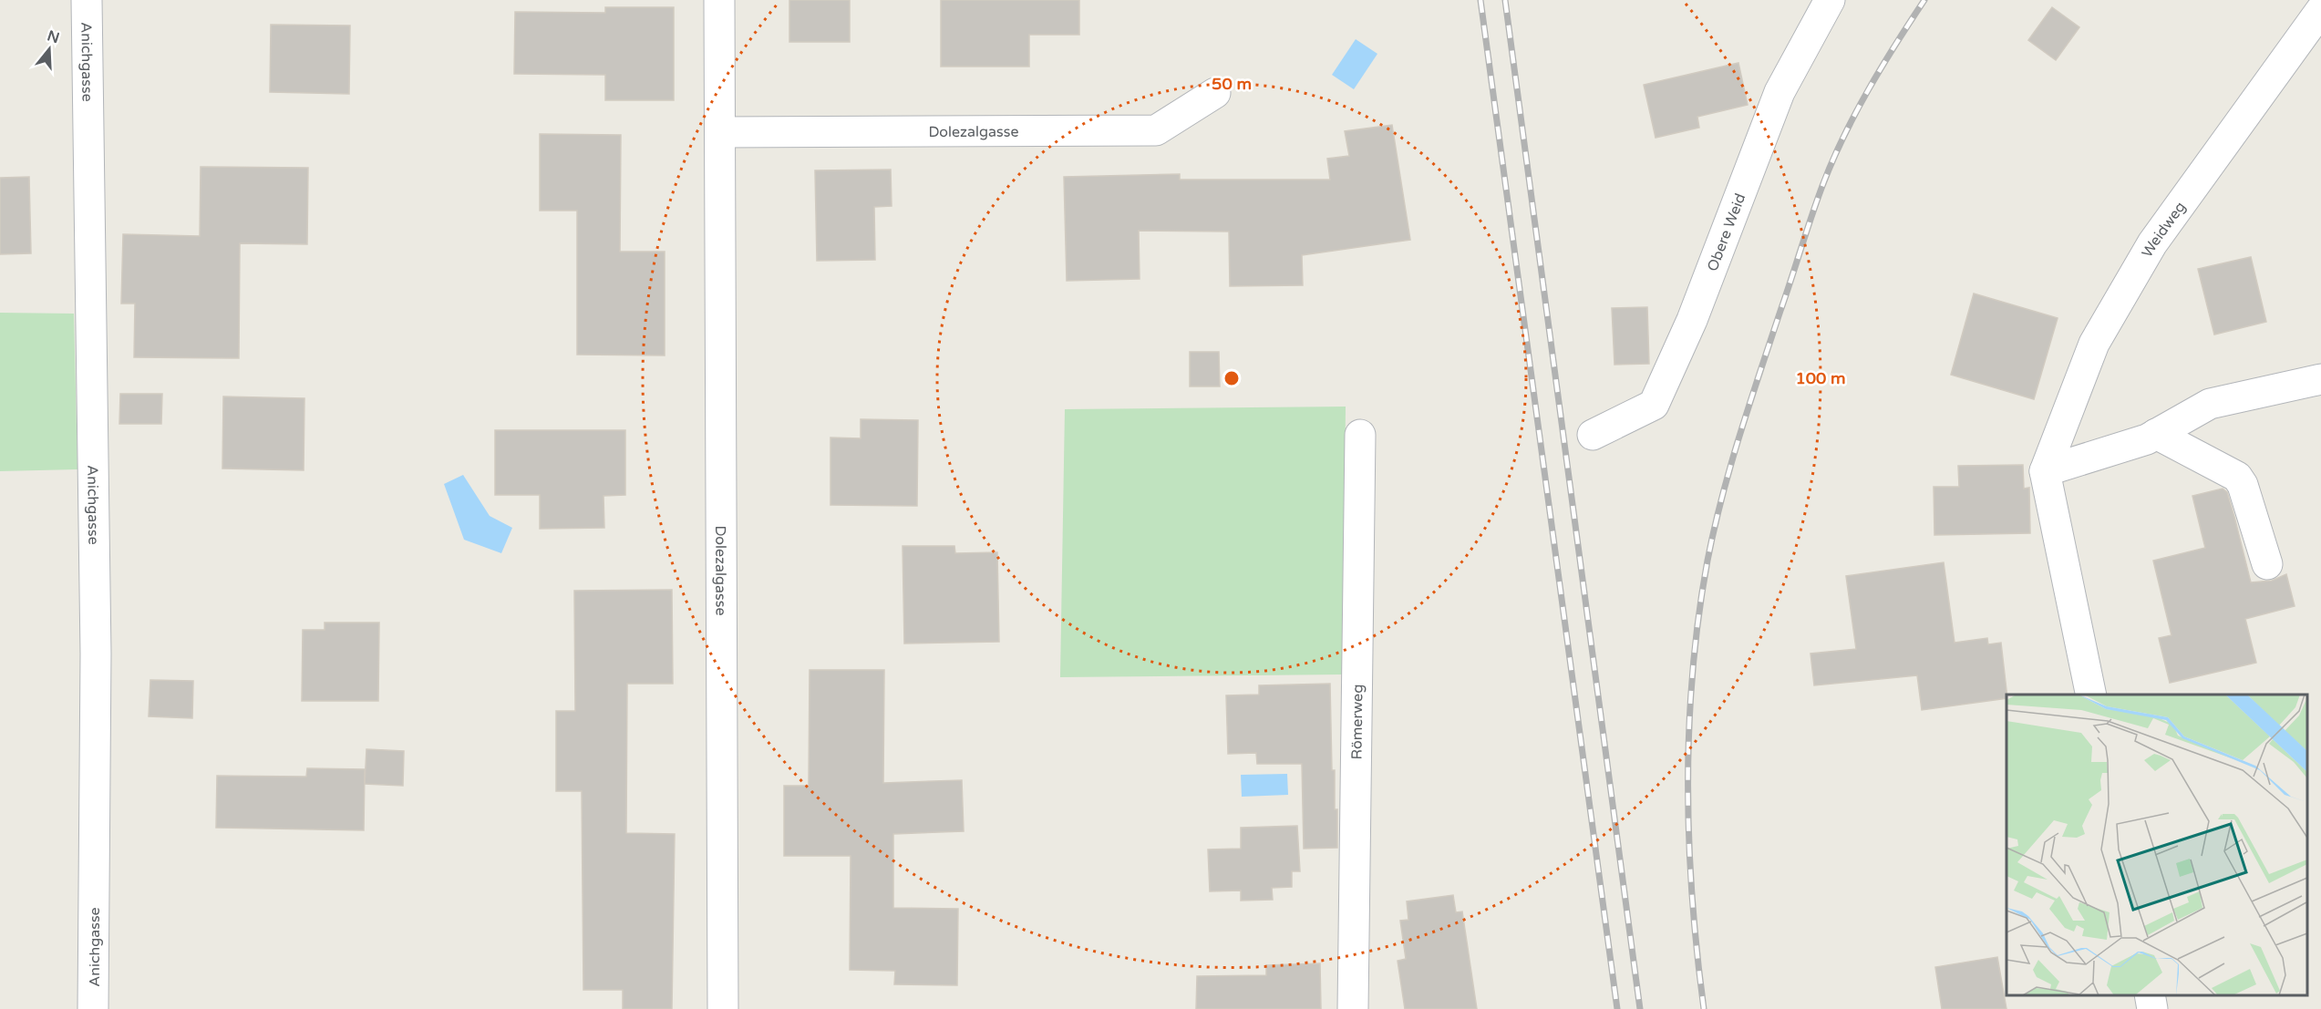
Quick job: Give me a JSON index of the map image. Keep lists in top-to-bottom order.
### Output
{
  "streets": {
    "street": [
      "Anichgasse",
      "Dolezalgasse",
      "Weidweg",
      "Obere Weid",
      "Römerweg"
    ]
  },
  "north": "top",
  "rings": ["50 m", "100 m"]
}
